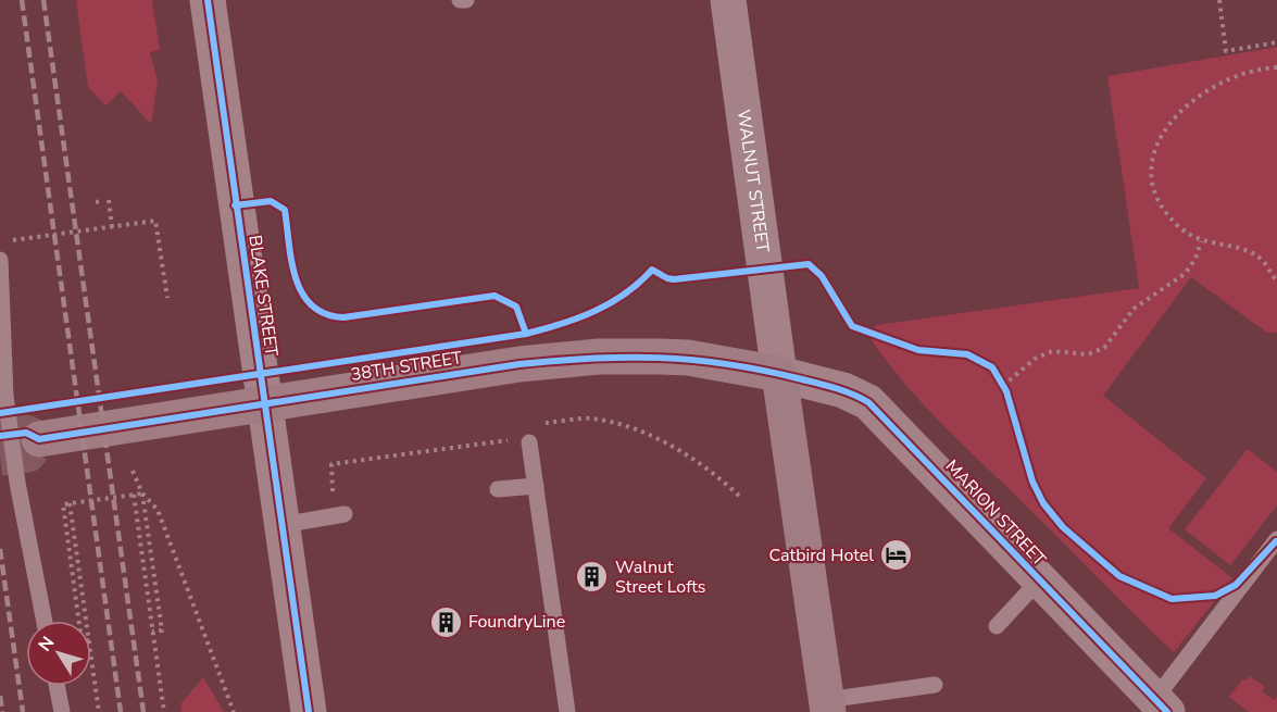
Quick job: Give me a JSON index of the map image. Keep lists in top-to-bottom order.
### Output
{
  "streets": {
    "main road": ["WALNUT STREET", "38TH STREET"],
    "street": ["BLAKE STREET", "MARION STREET"]
  },
  "crossings": [
    ["WALNUT STREET", "38TH STREET"],
    ["WALNUT STREET", "MARION STREET"],
    ["38TH STREET", "MARION STREET"]
  ],
  "places": {
    "hotel": ["Catbird Hotel"],
    "building": ["Walnut Street Lofts", "FoundryLine"]
  },
  "north": "top left"
}
